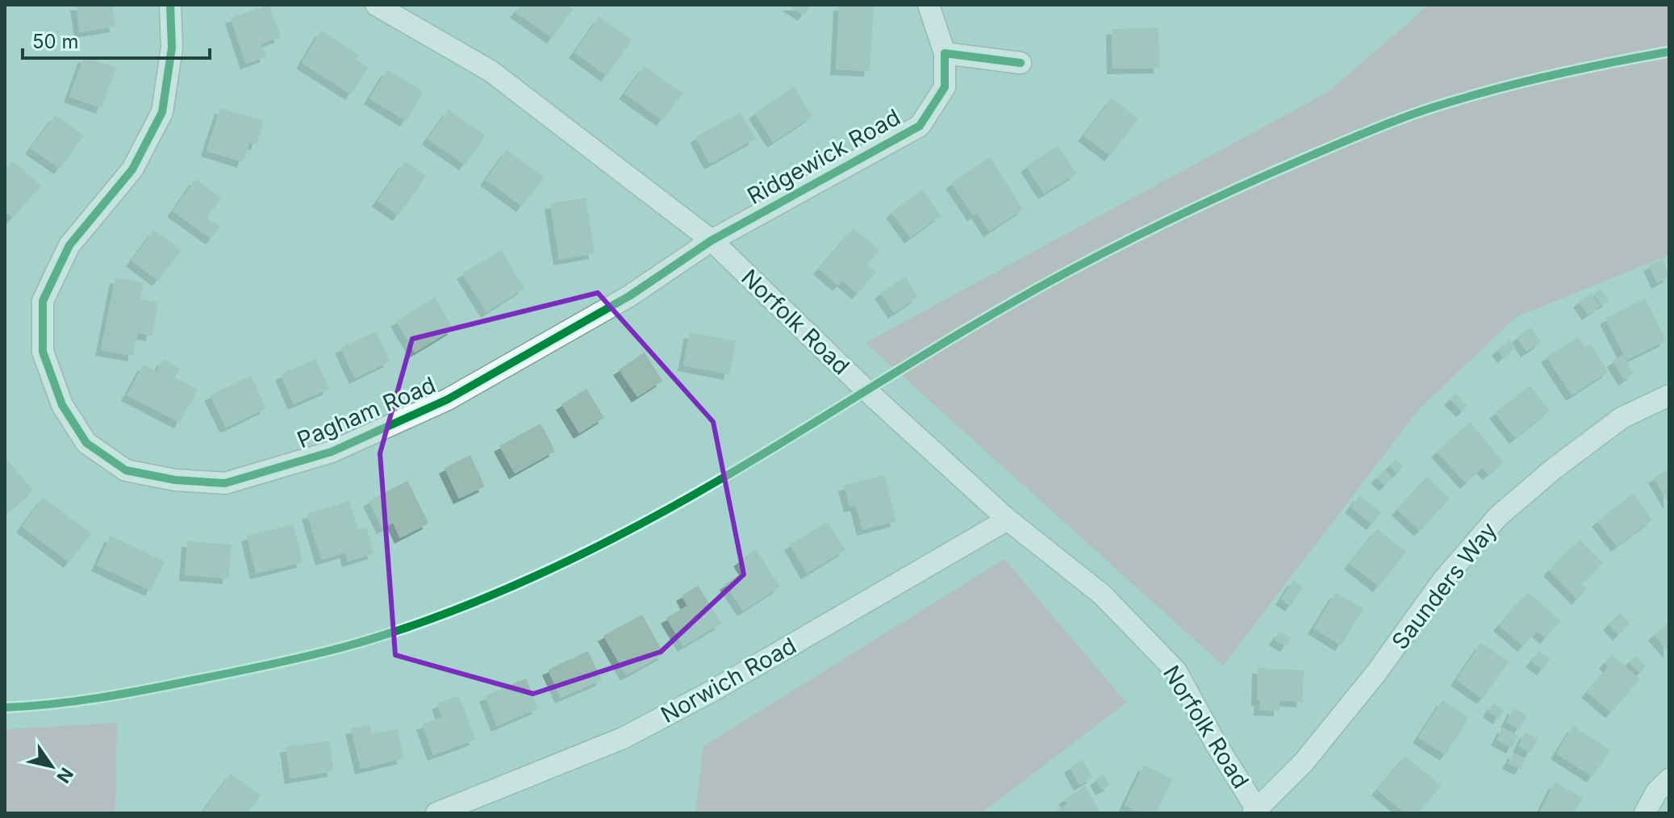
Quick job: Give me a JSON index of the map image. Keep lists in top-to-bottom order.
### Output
{
  "streets": {
    "street": [
      "Ridgewick Road",
      "Norfolk Road",
      "Pagham Road",
      "Saunders Way",
      "Norwich Road"
    ]
  },
  "crossings": [
    ["Ridgewick Road", "Norfolk Road"],
    ["Ridgewick Road", "Pagham Road"],
    ["Norfolk Road", "Pagham Road"],
    ["Norfolk Road", "Saunders Way"],
    ["Norfolk Road", "Norwich Road"]
  ],
  "scale_bar": "50 m",
  "north": "bottom right"
}
